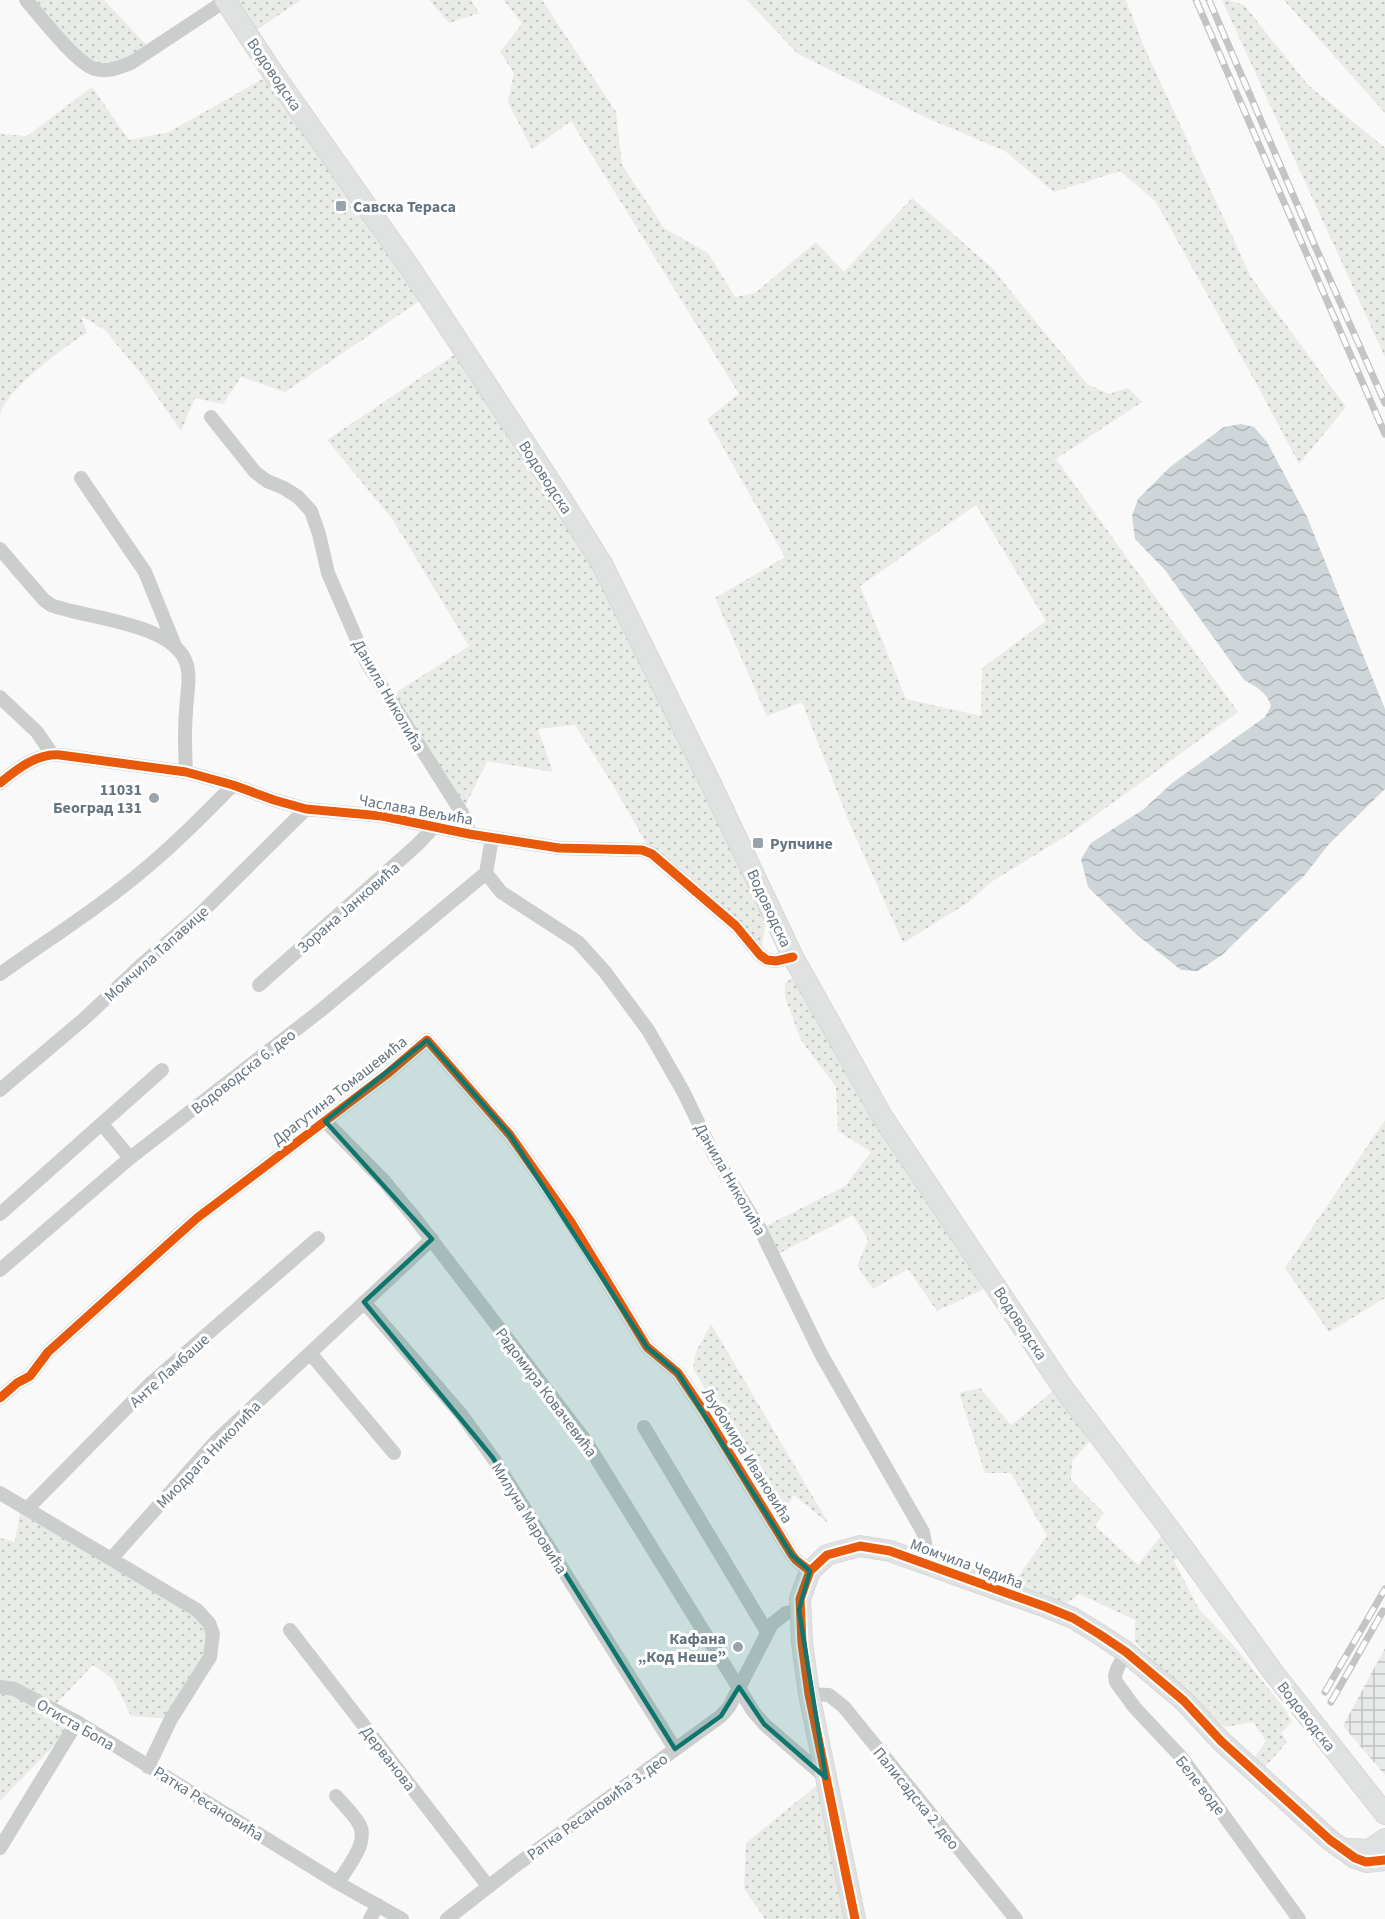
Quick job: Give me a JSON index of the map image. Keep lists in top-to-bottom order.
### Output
{
  "streets": {
    "main road": ["Водоводска", "Момчила Чедића"],
    "street": [
      "Данила Николића",
      "Часлава Вељића",
      "Зорана Јанковића",
      "Момчила Тапавице",
      "Водоводска 6. део",
      "Драгутина Томашевића",
      "Анте Ламбаше",
      "Радомира Ковачевића",
      "Миодрага Николића",
      "Љубомира Ивановића",
      "Милуна Маровића",
      "Огиста Бопа",
      "Дерванова",
      "Беле воде",
      "Палисадска 2. део",
      "Ратка Ресановића",
      "Ратка Ресановића 3. део"
    ]
  },
  "crossings": [
    ["Водоводска", "Часлава Вељића"],
    ["Данила Николића", "Часлава Вељића"],
    ["Данила Николића", "Водоводска 6. део"],
    ["Данила Николића", "Момчила Чедића"],
    ["Часлава Вељића", "Зорана Јанковића"],
    ["Часлава Вељића", "Момчила Тапавице"],
    ["Драгутина Томашевића", "Радомира Ковачевића"],
    ["Драгутина Томашевића", "Љубомира Ивановића"],
    ["Анте Ламбаше", "Ратка Ресановића"],
    ["Радомира Ковачевића", "Миодрага Николића"],
    ["Радомира Ковачевића", "Ратка Ресановића 3. део"],
    ["Миодрага Николића", "Милуна Маровића"],
    ["Миодрага Николића", "Ратка Ресановића"],
    ["Љубомира Ивановића", "Момчила Чедића"],
    ["Милуна Маровића", "Ратка Ресановића 3. део"],
    ["Момчила Чедића", "Беле воде"],
    ["Огиста Бопа", "Ратка Ресановића"],
    ["Дерванова", "Ратка Ресановића 3. део"]
  ],
  "places": {
    "transit": ["Савска Тераса", "Рупчине"],
    "other": ["11031 Београд 131", "Кафана „Код Неше”"]
  }
}
